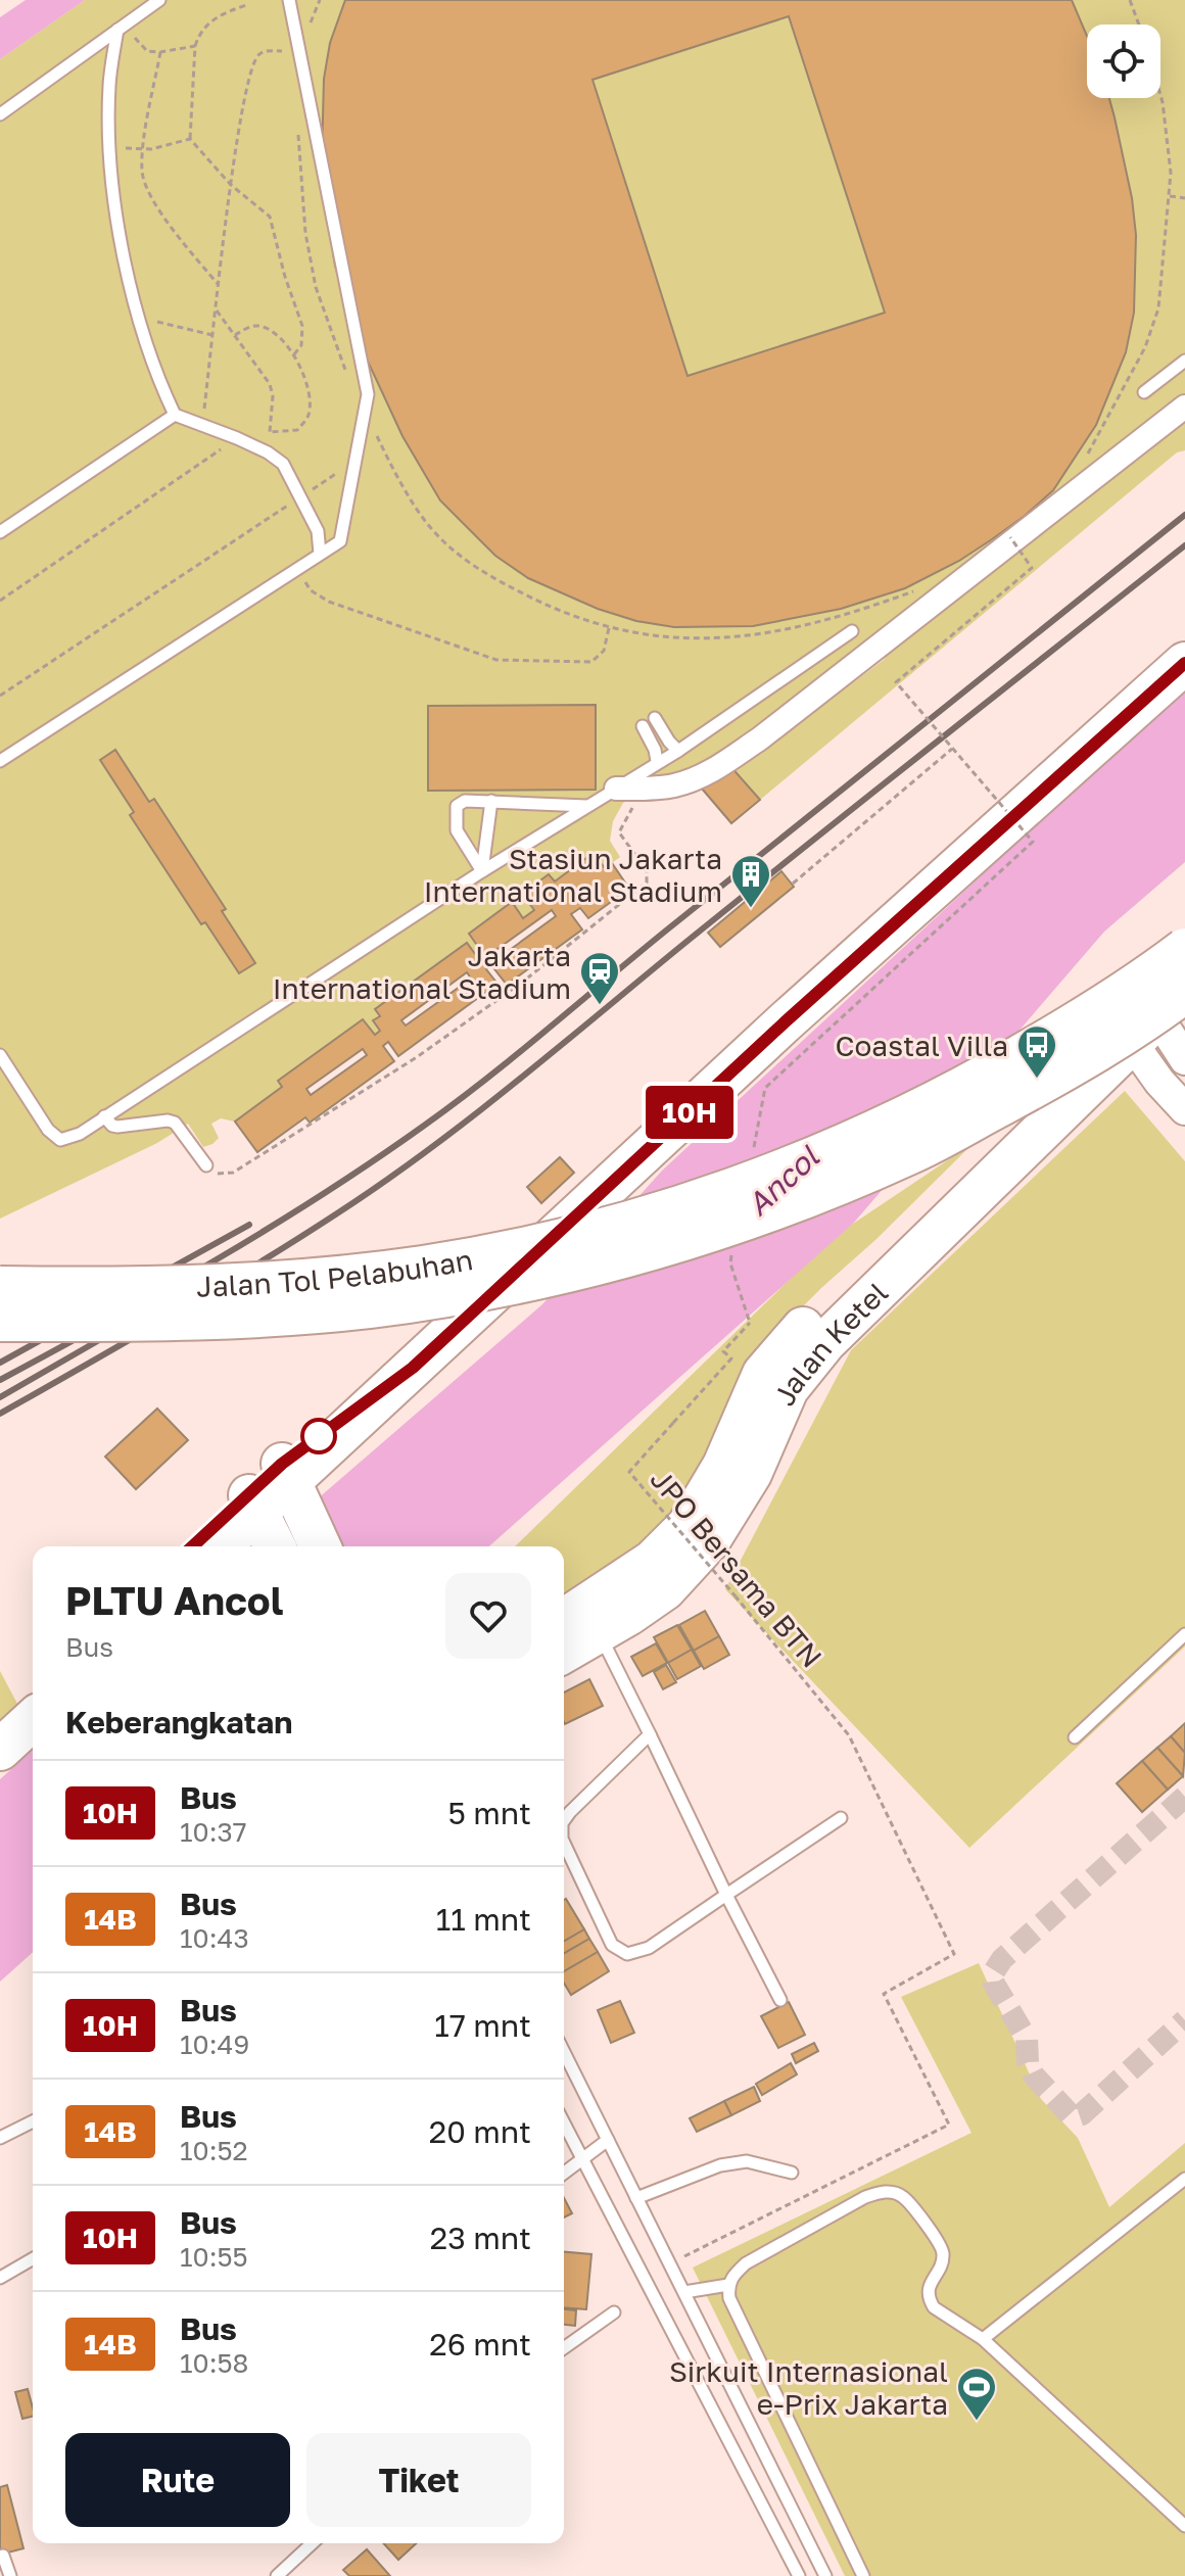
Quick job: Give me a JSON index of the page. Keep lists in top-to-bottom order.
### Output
{
  "streets": {
    "highway": ["Jalan Tol Pelabuhan", "Jalan Ketel"],
    "path": ["JPO Bersama BTN"]
  },
  "crossings": [
    ["Jalan Tol Pelabuhan", "Jalan Ketel"]
  ],
  "water": ["Ancol"],
  "places": {
    "building": ["Stasiun Jakarta International Stadium"],
    "station": ["Jakarta International Stadium"],
    "bus stop": ["Coastal Villa"],
    "sports": ["Sirkuit Internasional e-Prix Jakarta"]
  },
  "lines": ["bus line 10H"],
  "page": {
    "on_map": "10H",
    "heading": [
      ["PLTU Ancol", "Bus"],
      "Keberangkatan"
    ],
    "list": [
      {
        "mark": "10H",
        "name": "Bus",
        "note": "10:37",
        "value": "5 mnt"
      },
      {
        "mark": "14B",
        "name": "Bus",
        "note": "10:43",
        "value": "11 mnt"
      },
      {
        "mark": "10H",
        "name": "Bus",
        "note": "10:49",
        "value": "17 mnt"
      },
      {
        "mark": "14B",
        "name": "Bus",
        "note": "10:52",
        "value": "20 mnt"
      },
      {
        "mark": "10H",
        "name": "Bus",
        "note": "10:55",
        "value": "23 mnt"
      },
      {
        "mark": "14B",
        "name": "Bus",
        "note": "10:58",
        "value": "26 mnt"
      }
    ],
    "buttons": ["Rute", "Tiket"]
  }
}
